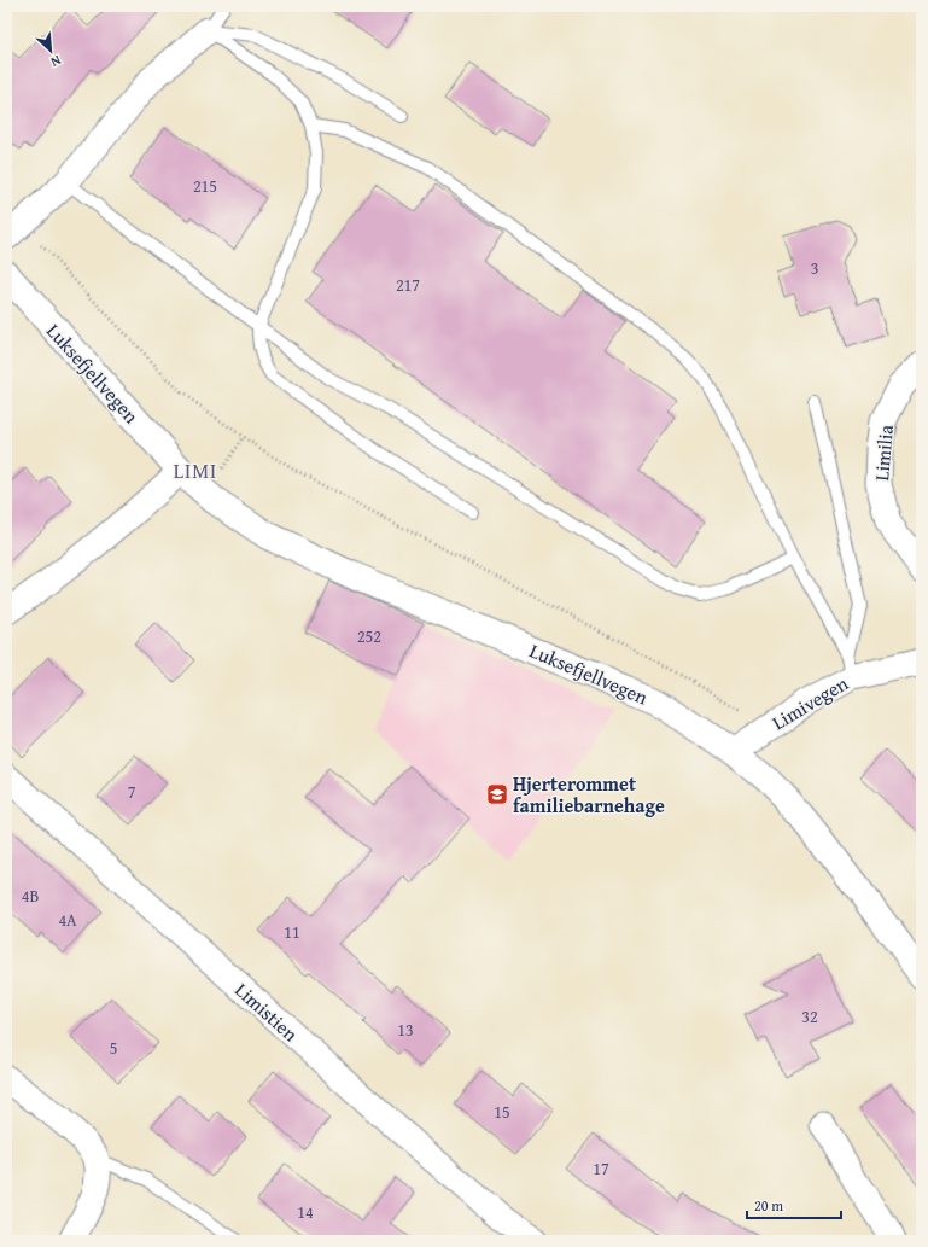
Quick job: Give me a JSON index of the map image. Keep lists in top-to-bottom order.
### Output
{
  "streets": {
    "main road": ["Luksefjellvegen"],
    "street": ["Limilia", "Limivegen", "Limistien"]
  },
  "crossings": [
    ["Luksefjellvegen", "Limivegen"]
  ],
  "districts": ["LIMI"],
  "places": {
    "school or university": ["Hjerterommet familiebarnehage"]
  },
  "house_numbers": [
    "215",
    "3",
    "217",
    "252",
    "7",
    "4B",
    "4A",
    "11",
    "32",
    "13",
    "5",
    "15",
    "17",
    "14"
  ],
  "scale_bar": "20 m",
  "north": "bottom right"
}
